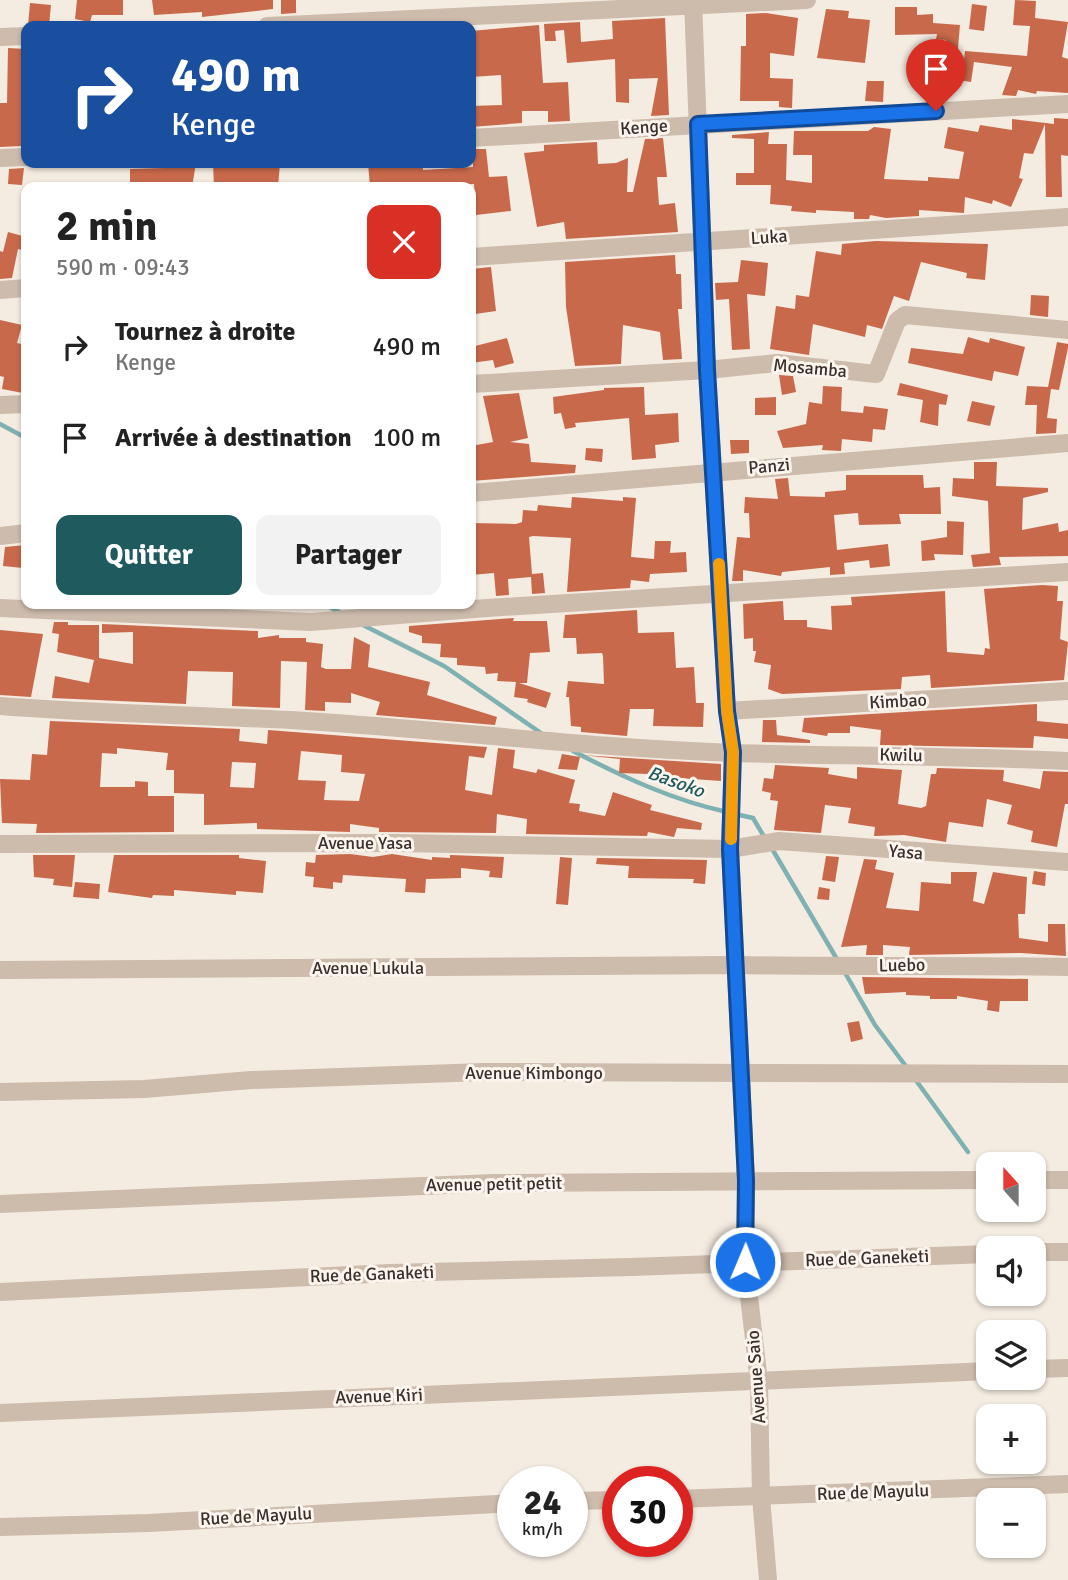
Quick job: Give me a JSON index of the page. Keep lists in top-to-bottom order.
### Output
{
  "streets": {
    "street": [
      "Kenge",
      "Luka",
      "Mosamba",
      "Panzi",
      "Kimbao",
      "Kwilu",
      "Avenue Yasa",
      "Yasa",
      "Luebo",
      "Avenue Lukula",
      "Avenue Kimbongo",
      "Avenue petit petit",
      "Rue de Ganeketi",
      "Rue de Ganaketi",
      "Avenue Saio",
      "Avenue Kiri",
      "Rue de Mayulu"
    ]
  },
  "crossings": [
    ["Kenge", "Avenue Saio"],
    ["Luka", "Avenue Saio"],
    ["Mosamba", "Avenue Saio"],
    ["Panzi", "Avenue Saio"],
    ["Kimbao", "Avenue Saio"],
    ["Kwilu", "Avenue Saio"],
    ["Avenue Yasa", "Yasa"],
    ["Avenue Yasa", "Avenue Saio"],
    ["Yasa", "Avenue Saio"],
    ["Luebo", "Avenue Lukula"],
    ["Luebo", "Avenue Saio"],
    ["Avenue Lukula", "Avenue Saio"],
    ["Avenue Kimbongo", "Avenue Saio"],
    ["Avenue petit petit", "Avenue Saio"],
    ["Rue de Ganeketi", "Rue de Ganaketi"],
    ["Rue de Ganeketi", "Avenue Saio"],
    ["Rue de Ganaketi", "Avenue Saio"],
    ["Avenue Saio", "Avenue Kiri"],
    ["Avenue Saio", "Rue de Mayulu"]
  ],
  "water": ["Basoko"],
  "north": "top",
  "page": {
    "turn": ["490 m", "Kenge"],
    "heading": ["2 min", "590 m · 09:43"],
    "list": [
      {
        "name": "Tournez à droite",
        "note": "Kenge",
        "value": "490 m"
      },
      {
        "name": "Arrivée à destination",
        "value": "100 m"
      }
    ],
    "buttons": ["Quitter", "Partager"],
    "map_buttons": ["+", "−"],
    "speed": "24 km/h",
    "limit": "30"
  }
}
